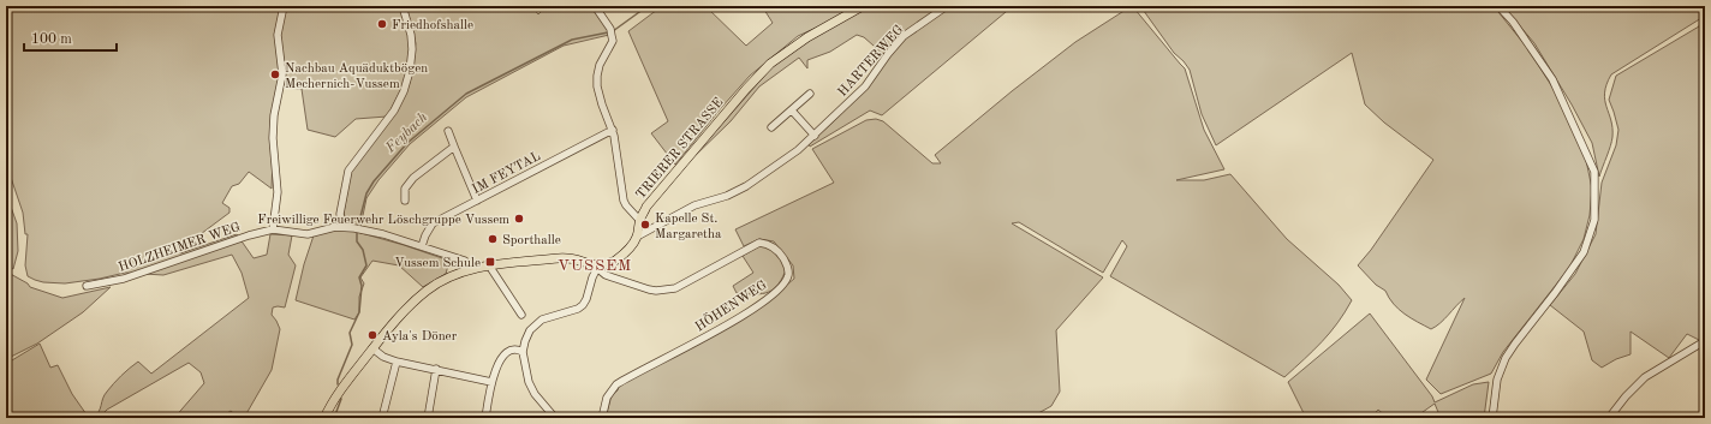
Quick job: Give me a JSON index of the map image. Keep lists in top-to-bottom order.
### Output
{
  "streets": {
    "main road": ["TRIERER STRASSE"],
    "street": [
      "HARTERWEG",
      "IM FEYTAL",
      "HOLZHEIMER WEG",
      "HÖHENWEG"
    ]
  },
  "crossings": [
    ["HARTERWEG", "TRIERER STRASSE"],
    ["TRIERER STRASSE", "HÖHENWEG"],
    ["IM FEYTAL", "HOLZHEIMER WEG"]
  ],
  "districts": ["VUSSEM"],
  "water": ["Feybach"],
  "places": {
    "other": [
      "Friedhofshalle",
      "Nachbau Aquäduktbögen Mechernich-Vussem",
      "Freiwillige Feuerwehr Löschgruppe Vussem",
      "Kapelle St. Margaretha",
      "Sporthalle",
      "Ayla's Döner"
    ],
    "transit": ["Vussem Schule"]
  },
  "scale_bar": "100 m"
}
